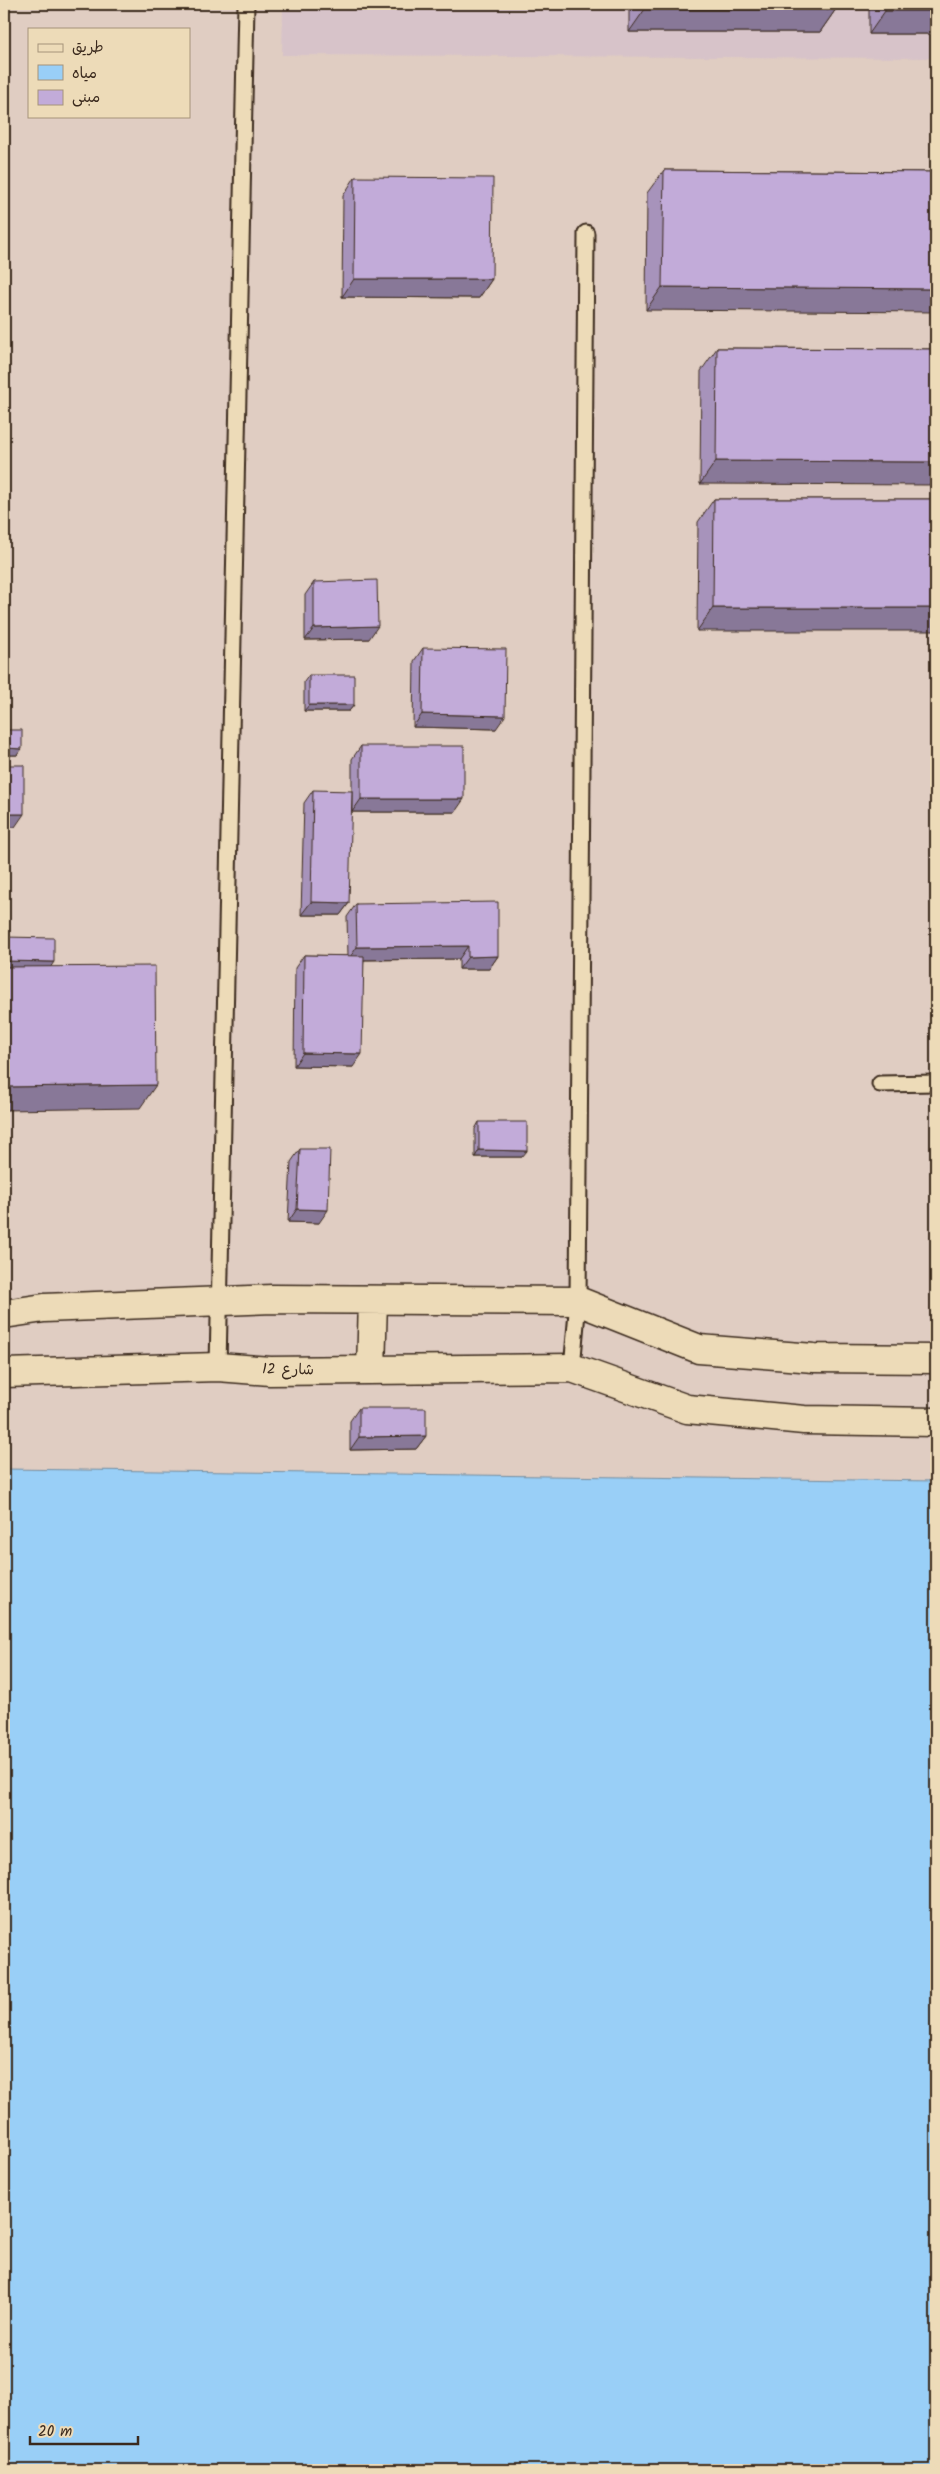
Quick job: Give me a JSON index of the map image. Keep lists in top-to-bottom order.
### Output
{
  "streets": {
    "street": ["شارع 12"]
  },
  "legend": ["طريق", "مياه", "مبنى"],
  "scale_bar": "20 m"
}
